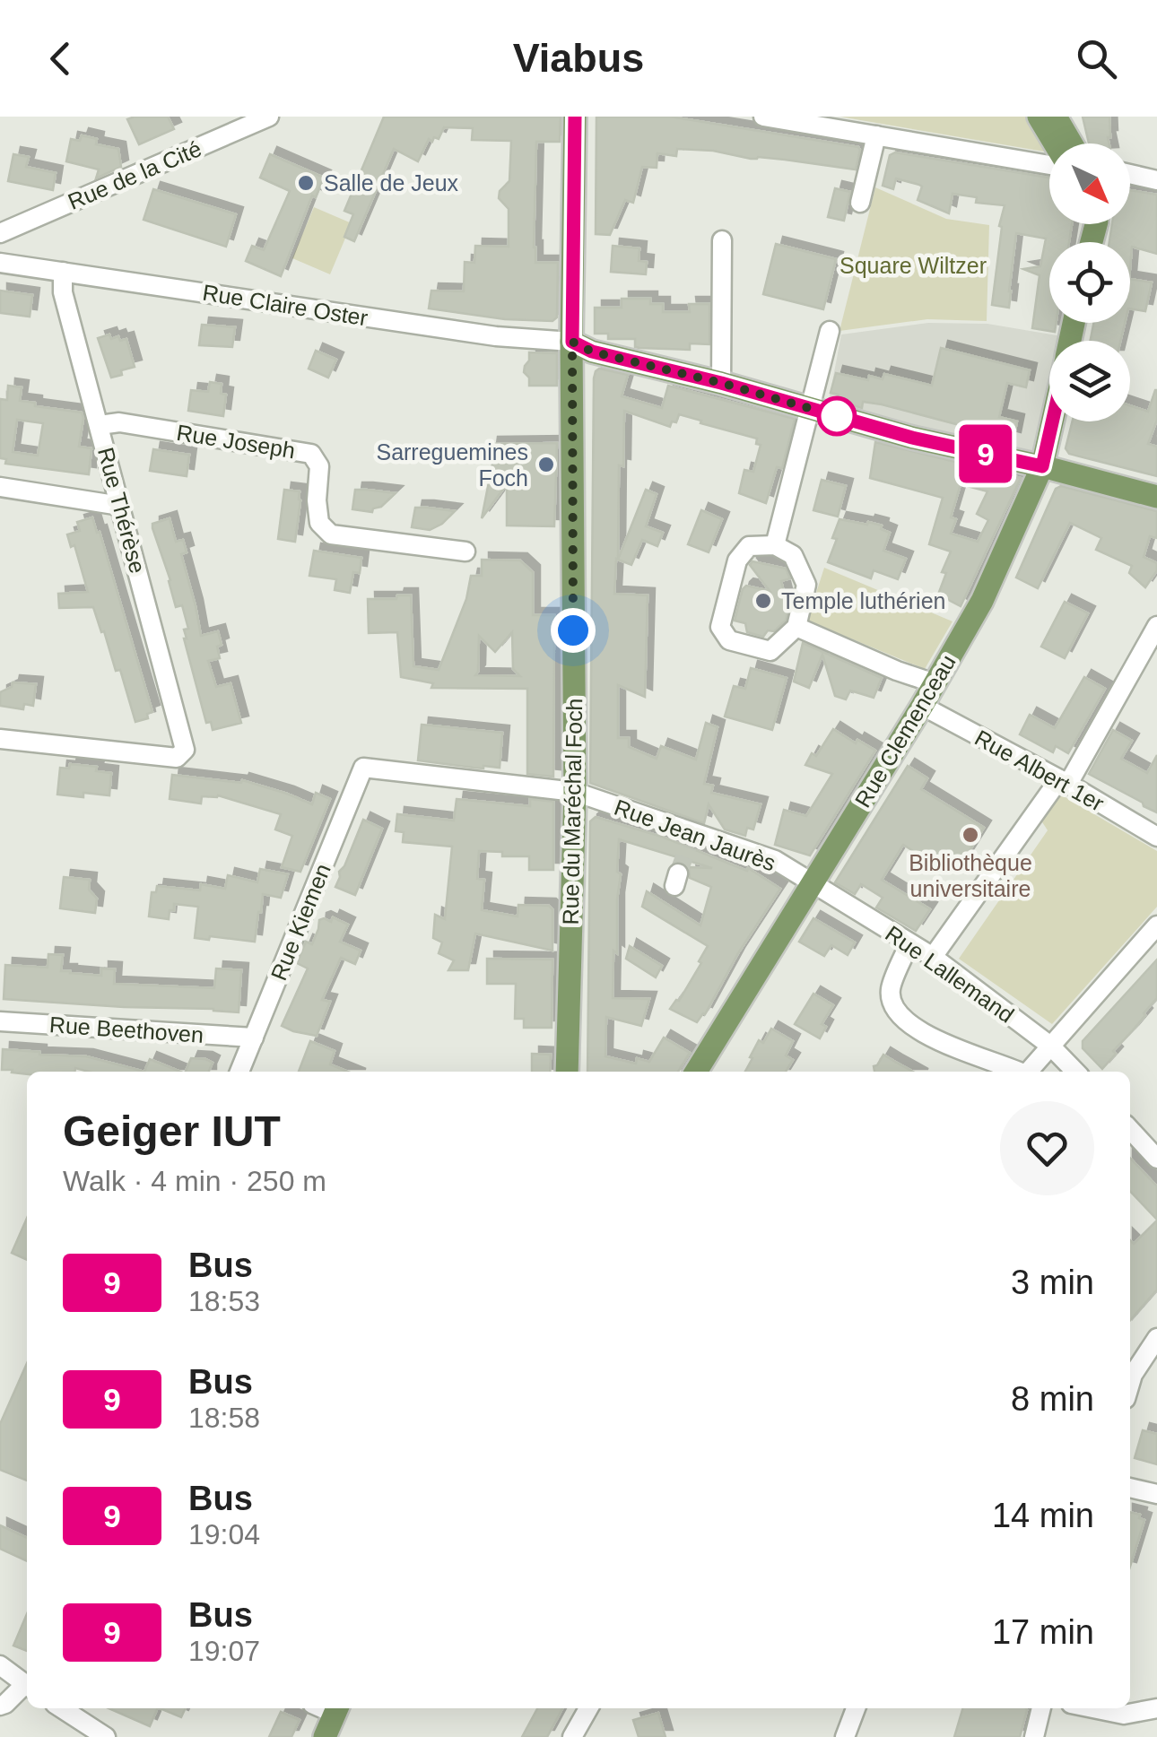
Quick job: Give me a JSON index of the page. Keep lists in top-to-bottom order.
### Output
{
  "streets": {
    "main road": ["Rue Clemenceau", "Rue du Maréchal Foch"],
    "street": [
      "Rue de la Cité",
      "Rue Claire Oster",
      "Rue Joseph",
      "Rue Thérèse",
      "Rue Albert 1er",
      "Rue Jean Jaurès",
      "Rue Kiemen",
      "Rue Lallemand",
      "Rue Beethoven"
    ]
  },
  "crossings": [
    ["Rue Claire Oster", "Rue Thérèse"],
    ["Rue Claire Oster", "Rue du Maréchal Foch"],
    ["Rue Joseph", "Rue Thérèse"],
    ["Rue Clemenceau", "Rue Albert 1er"],
    ["Rue Clemenceau", "Rue Jean Jaurès"],
    ["Rue Clemenceau", "Rue Lallemand"],
    ["Rue du Maréchal Foch", "Rue Jean Jaurès"],
    ["Rue Jean Jaurès", "Rue Kiemen"],
    ["Rue Jean Jaurès", "Rue Lallemand"],
    ["Rue Kiemen", "Rue Beethoven"]
  ],
  "parks": ["Square Wiltzer"],
  "places": [
    "Salle de Jeux",
    "Sarreguemines Foch",
    "Temple luthérien",
    "Bibliothèque universitaire"
  ],
  "lines": ["bus line 9"],
  "north": "bottom right",
  "page": {
    "header": "Viabus",
    "on_map": "9",
    "heading": ["Geiger IUT", "Walk · 4 min · 250 m"],
    "list": [
      {
        "mark": "9",
        "name": "Bus",
        "note": "18:53",
        "value": "3 min"
      },
      {
        "mark": "9",
        "name": "Bus",
        "note": "18:58",
        "value": "8 min"
      },
      {
        "mark": "9",
        "name": "Bus",
        "note": "19:04",
        "value": "14 min"
      },
      {
        "mark": "9",
        "name": "Bus",
        "note": "19:07",
        "value": "17 min"
      }
    ]
  }
}
